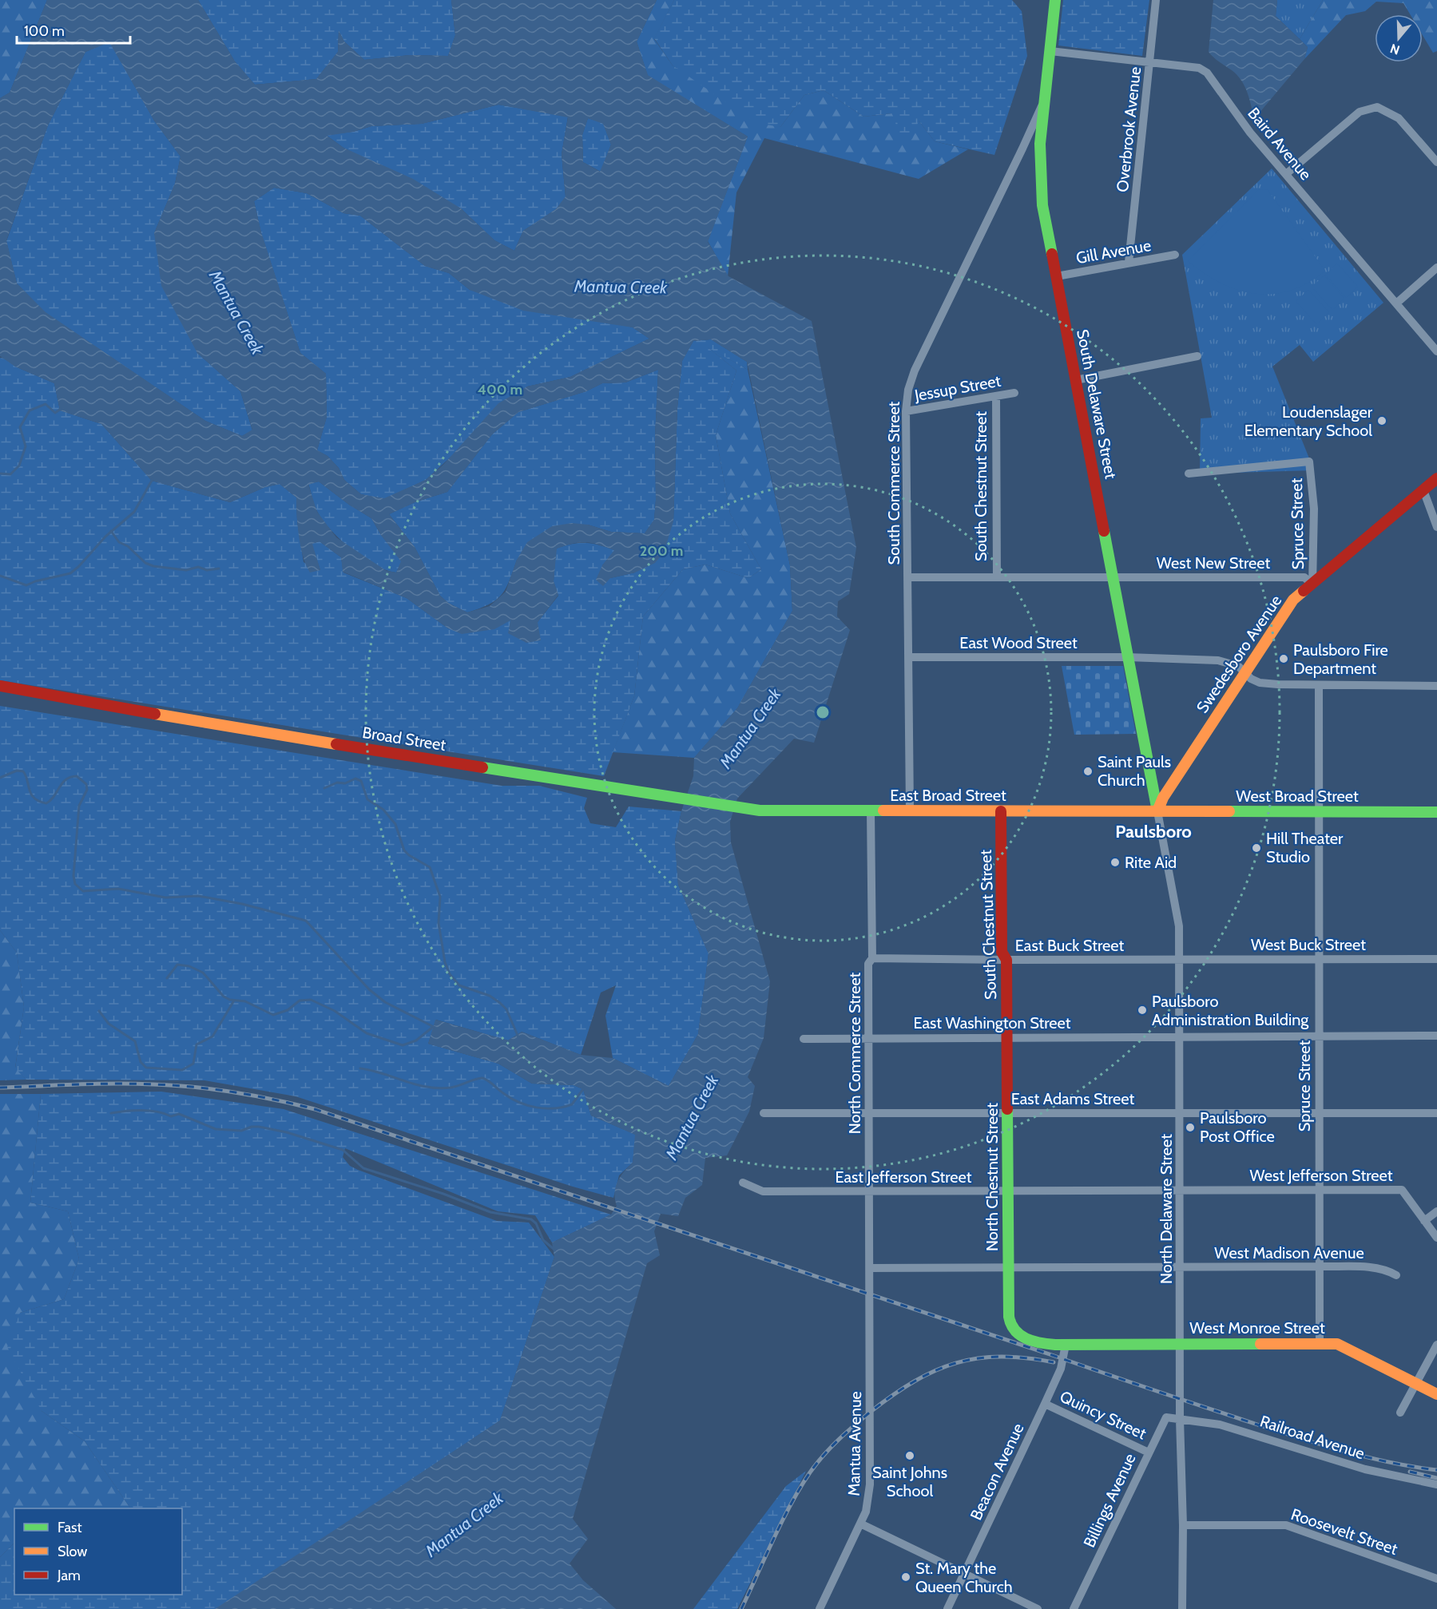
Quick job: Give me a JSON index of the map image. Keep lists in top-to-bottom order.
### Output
{
  "streets": {
    "main road": [
      "South Delaware Street",
      "South Chestnut Street",
      "Swedesboro Avenue",
      "Broad Street",
      "East Broad Street",
      "West Broad Street",
      "North Chestnut Street",
      "West Monroe Street"
    ],
    "street": [
      "Overbrook Avenue",
      "Baird Avenue",
      "Gill Avenue",
      "Jessup Street",
      "South Commerce Street",
      "Spruce Street",
      "West New Street",
      "East Wood Street",
      "West Buck Street",
      "East Buck Street",
      "East Washington Street",
      "North Commerce Street",
      "East Adams Street",
      "West Jefferson Street",
      "East Jefferson Street",
      "North Delaware Street",
      "West Madison Avenue",
      "Quincy Street",
      "Railroad Avenue",
      "Mantua Avenue",
      "Beacon Avenue",
      "Billings Avenue",
      "Roosevelt Street"
    ]
  },
  "crossings": [
    ["Overbrook Avenue", "Baird Avenue"],
    ["Overbrook Avenue", "Gill Avenue"],
    ["Baird Avenue", "South Delaware Street"],
    ["Gill Avenue", "South Delaware Street"],
    ["Jessup Street", "South Commerce Street"],
    ["Jessup Street", "South Chestnut Street"],
    ["South Delaware Street", "South Commerce Street"],
    ["South Delaware Street", "West New Street"],
    ["South Delaware Street", "East Wood Street"],
    ["South Delaware Street", "Swedesboro Avenue"],
    ["South Delaware Street", "East Broad Street"],
    ["South Delaware Street", "West Broad Street"],
    ["South Delaware Street", "North Delaware Street"],
    ["South Commerce Street", "West New Street"],
    ["South Commerce Street", "East Wood Street"],
    ["South Commerce Street", "East Broad Street"],
    ["South Chestnut Street", "West New Street"],
    ["South Chestnut Street", "East Broad Street"],
    ["South Chestnut Street", "East Buck Street"],
    ["South Chestnut Street", "East Washington Street"],
    ["South Chestnut Street", "North Chestnut Street"],
    ["Spruce Street", "West New Street"],
    ["Spruce Street", "East Wood Street"],
    ["Spruce Street", "Swedesboro Avenue"],
    ["Spruce Street", "West Broad Street"],
    ["Spruce Street", "West Buck Street"],
    ["Spruce Street", "East Washington Street"],
    ["Spruce Street", "East Adams Street"],
    ["Spruce Street", "West Jefferson Street"],
    ["Spruce Street", "West Madison Avenue"],
    ["Spruce Street", "West Monroe Street"],
    ["West New Street", "Swedesboro Avenue"],
    ["East Wood Street", "Swedesboro Avenue"],
    ["Swedesboro Avenue", "East Broad Street"],
    ["Swedesboro Avenue", "West Broad Street"],
    ["Swedesboro Avenue", "North Delaware Street"],
    ["Broad Street", "East Broad Street"],
    ["East Broad Street", "West Broad Street"],
    ["East Broad Street", "North Commerce Street"],
    ["East Broad Street", "North Delaware Street"],
    ["West Broad Street", "North Delaware Street"],
    ["West Buck Street", "East Buck Street"],
    ["West Buck Street", "North Delaware Street"],
    ["East Buck Street", "North Commerce Street"],
    ["East Buck Street", "North Delaware Street"],
    ["East Washington Street", "North Commerce Street"],
    ["East Washington Street", "North Chestnut Street"],
    ["East Washington Street", "North Delaware Street"],
    ["North Commerce Street", "East Adams Street"],
    ["North Commerce Street", "East Jefferson Street"],
    ["North Commerce Street", "West Madison Avenue"],
    ["North Commerce Street", "Mantua Avenue"],
    ["East Adams Street", "North Chestnut Street"],
    ["East Adams Street", "North Delaware Street"],
    ["West Jefferson Street", "East Jefferson Street"],
    ["West Jefferson Street", "North Delaware Street"],
    ["East Jefferson Street", "North Chestnut Street"],
    ["East Jefferson Street", "North Delaware Street"],
    ["North Chestnut Street", "West Madison Avenue"],
    ["North Chestnut Street", "West Monroe Street"],
    ["North Delaware Street", "West Madison Avenue"],
    ["North Delaware Street", "West Monroe Street"],
    ["North Delaware Street", "Railroad Avenue"],
    ["North Delaware Street", "Billings Avenue"],
    ["North Delaware Street", "Roosevelt Street"],
    ["West Monroe Street", "Beacon Avenue"],
    ["Quincy Street", "Beacon Avenue"],
    ["Quincy Street", "Billings Avenue"],
    ["Railroad Avenue", "Billings Avenue"]
  ],
  "districts": ["Paulsboro"],
  "water": ["Mantua Creek"],
  "places": [
    "Loudenslager Elementary School",
    "Paulsboro Fire Department",
    "Saint Pauls Church",
    "Hill Theater Studio",
    "Rite Aid",
    "Paulsboro Administration Building",
    "Paulsboro Post Office",
    "Saint Johns School",
    "St. Mary the Queen Church"
  ],
  "legend": ["Fast", "Slow", "Jam"],
  "scale_bar": "100 m",
  "north": "bottom",
  "rings": ["400 m", "200 m"]
}
